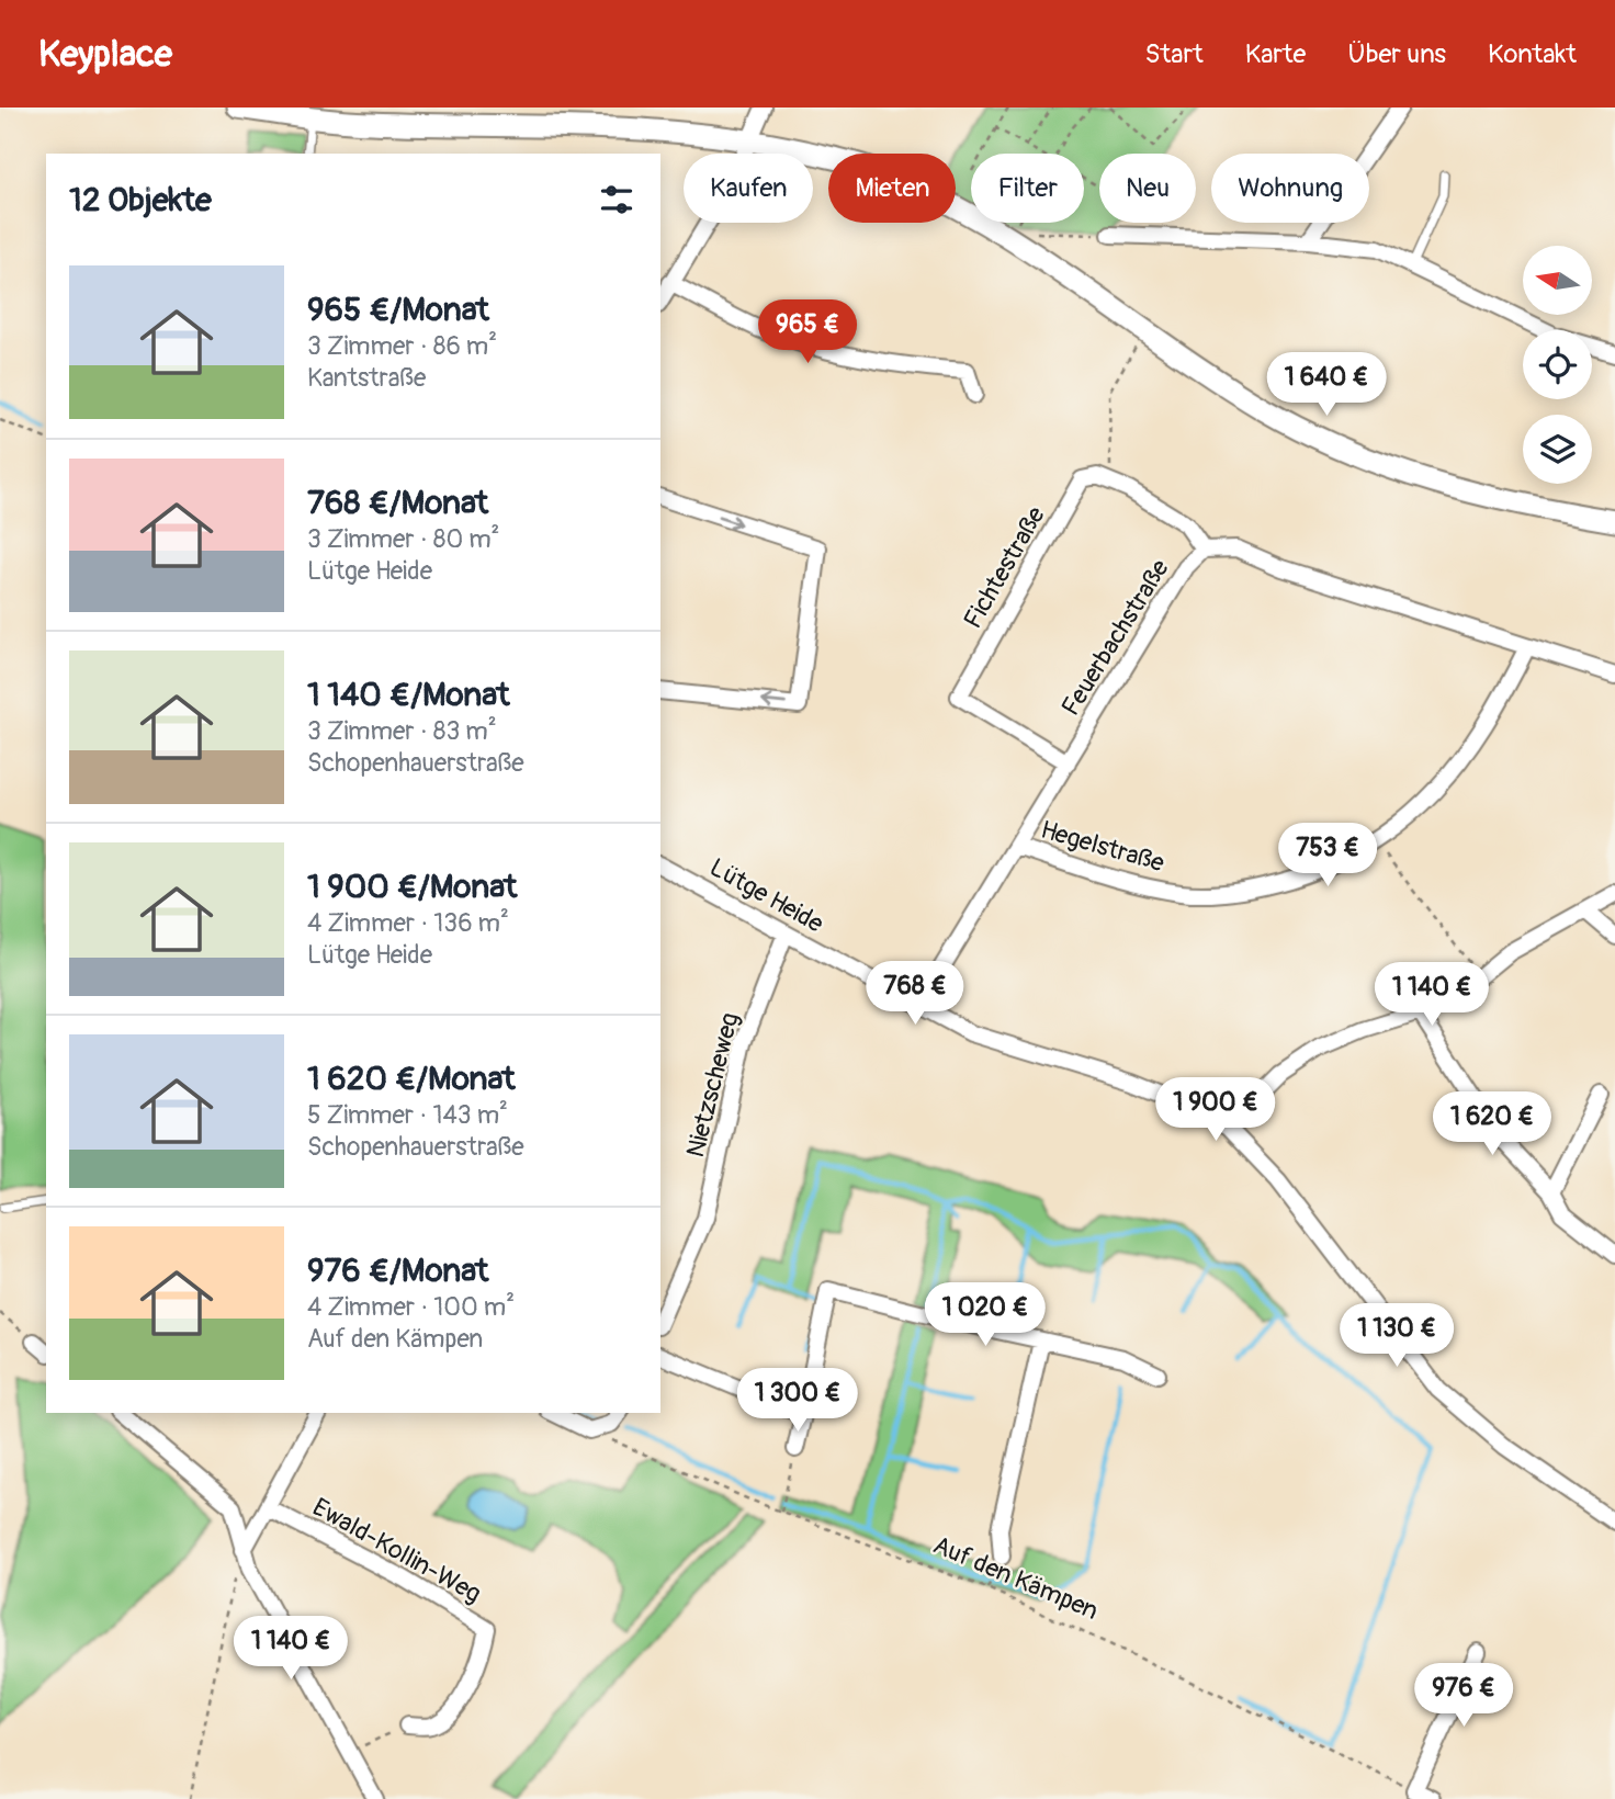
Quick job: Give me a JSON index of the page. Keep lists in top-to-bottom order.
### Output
{
  "streets": {
    "street": [
      "Fichtestraße",
      "Feuerbachstraße",
      "Hegelstraße",
      "Lütge Heide",
      "Nietzscheweg",
      "Ewald-Kollin-Weg"
    ],
    "path": ["Auf den Kämpen"]
  },
  "crossings": [
    ["Fichtestraße", "Feuerbachstraße"],
    ["Feuerbachstraße", "Hegelstraße"],
    ["Feuerbachstraße", "Lütge Heide"],
    ["Lütge Heide", "Nietzscheweg"]
  ],
  "north": "left",
  "page": {
    "header": "Keyplace",
    "nav": [
      "Start",
      "Karte",
      "Über uns",
      "Kontakt"
    ],
    "chip": [
      "Kaufen",
      "Mieten",
      "Filter",
      "Neu",
      "Wohnung"
    ],
    "heading": "12 Objekte",
    "list": [
      {
        "name": "965 €/Monat",
        "note": "3 Zimmer · 86 m² · Kantstraße"
      },
      {
        "name": "768 €/Monat",
        "note": "3 Zimmer · 80 m² · Lütge Heide"
      },
      {
        "name": "1 140 €/Monat",
        "note": "3 Zimmer · 83 m² · Schopenhauerstraße"
      },
      {
        "name": "1 900 €/Monat",
        "note": "4 Zimmer · 136 m² · Lütge Heide"
      },
      {
        "name": "1 620 €/Monat",
        "note": "5 Zimmer · 143 m² · Schopenhauerstraße"
      },
      {
        "name": "976 €/Monat",
        "note": "4 Zimmer · 100 m² · Auf den Kämpen"
      }
    ],
    "price": [
      "965 €",
      "1 640 €",
      "753 €",
      "768 €",
      "1 140 €",
      "1 900 €",
      "1 620 €",
      "1 020 €",
      "1 130 €",
      "1 300 €",
      "1 140 €",
      "976 €"
    ]
  }
}
